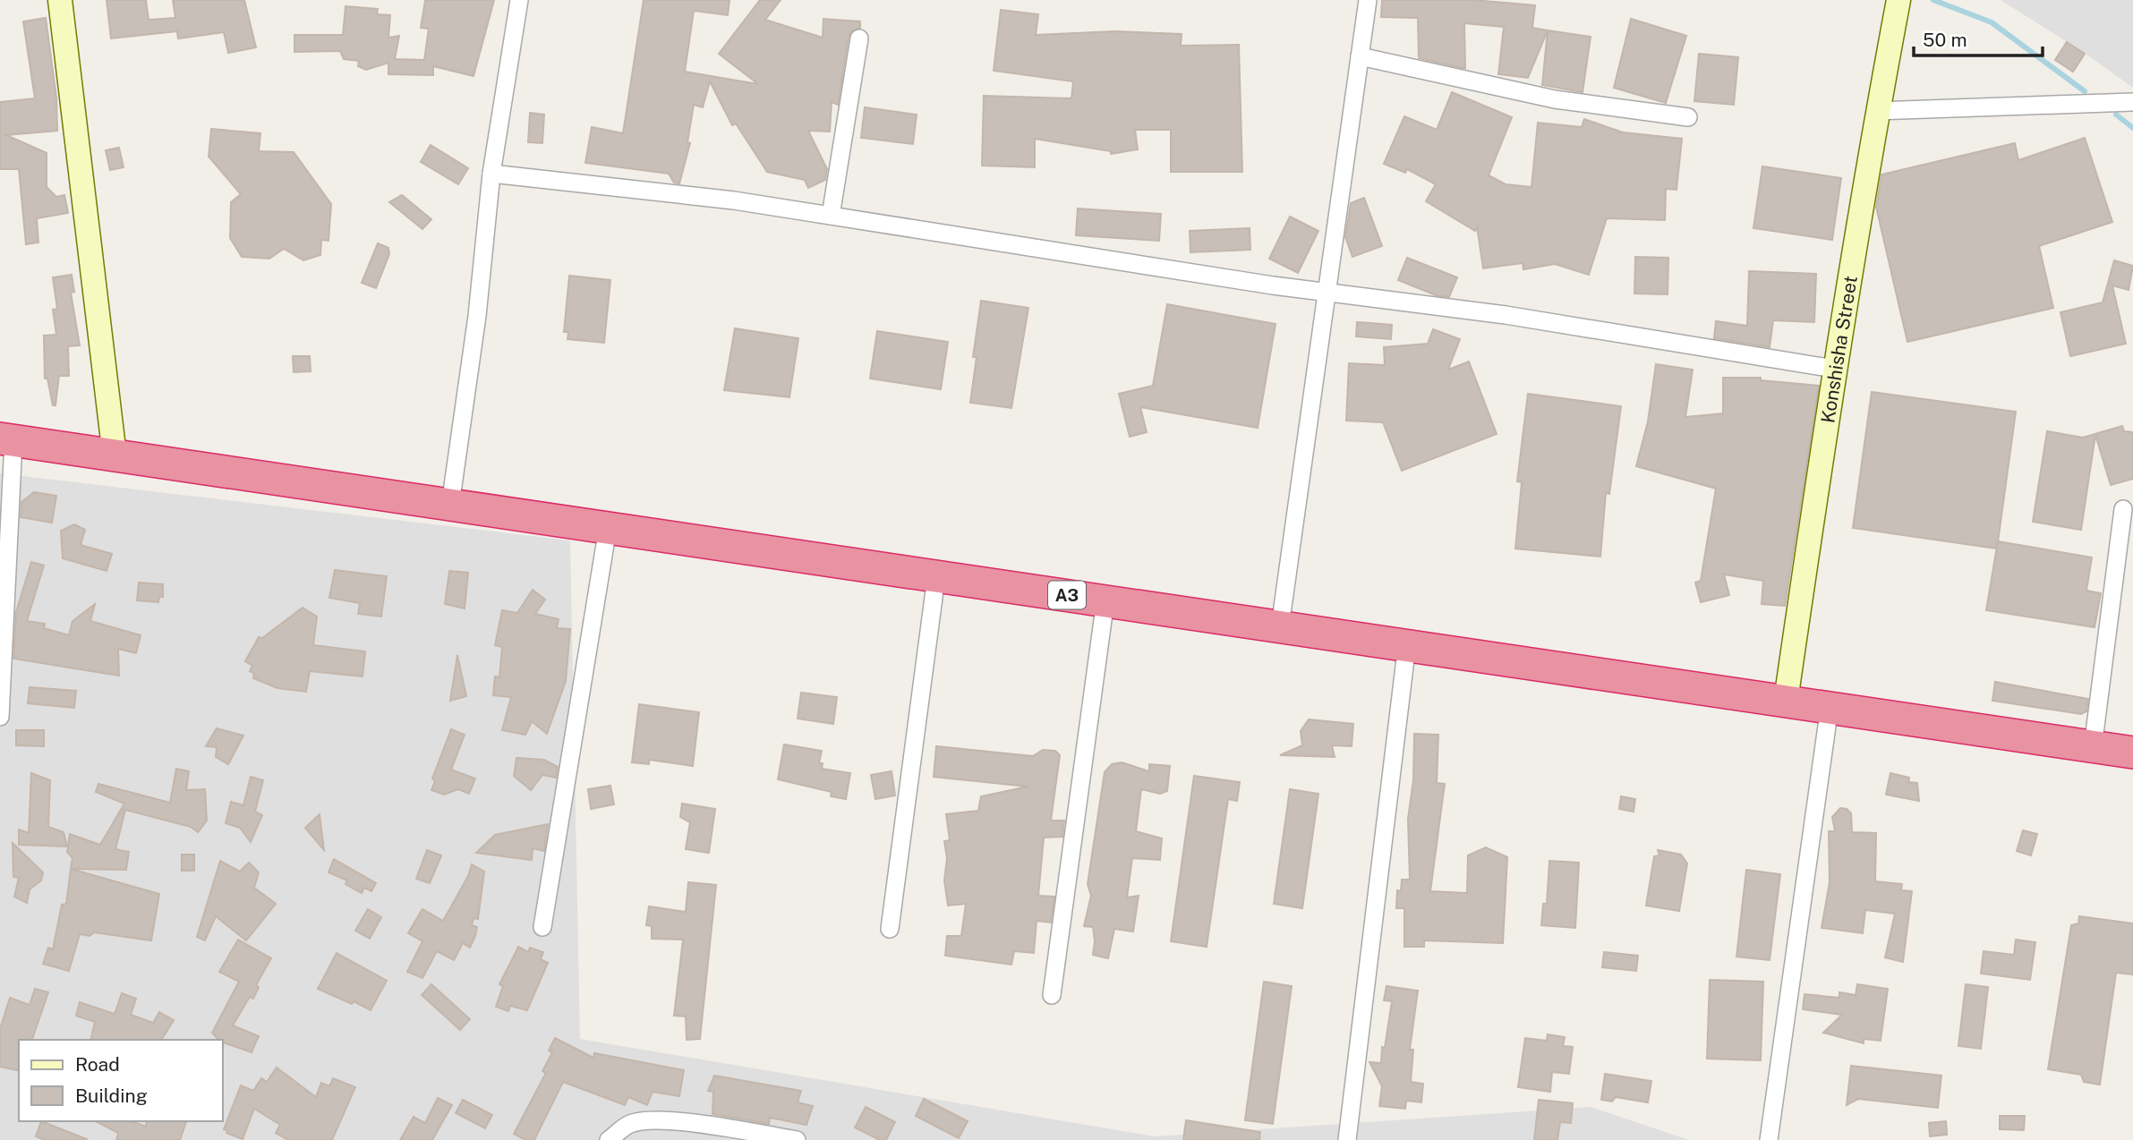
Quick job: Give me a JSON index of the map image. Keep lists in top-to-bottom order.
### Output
{
  "streets": {
    "highway": ["A3"],
    "street": ["Konshisha Street"]
  },
  "crossings": [
    ["Konshisha Street", "A3"]
  ],
  "legend": ["Road", "Building"],
  "scale_bar": "50 m"
}
